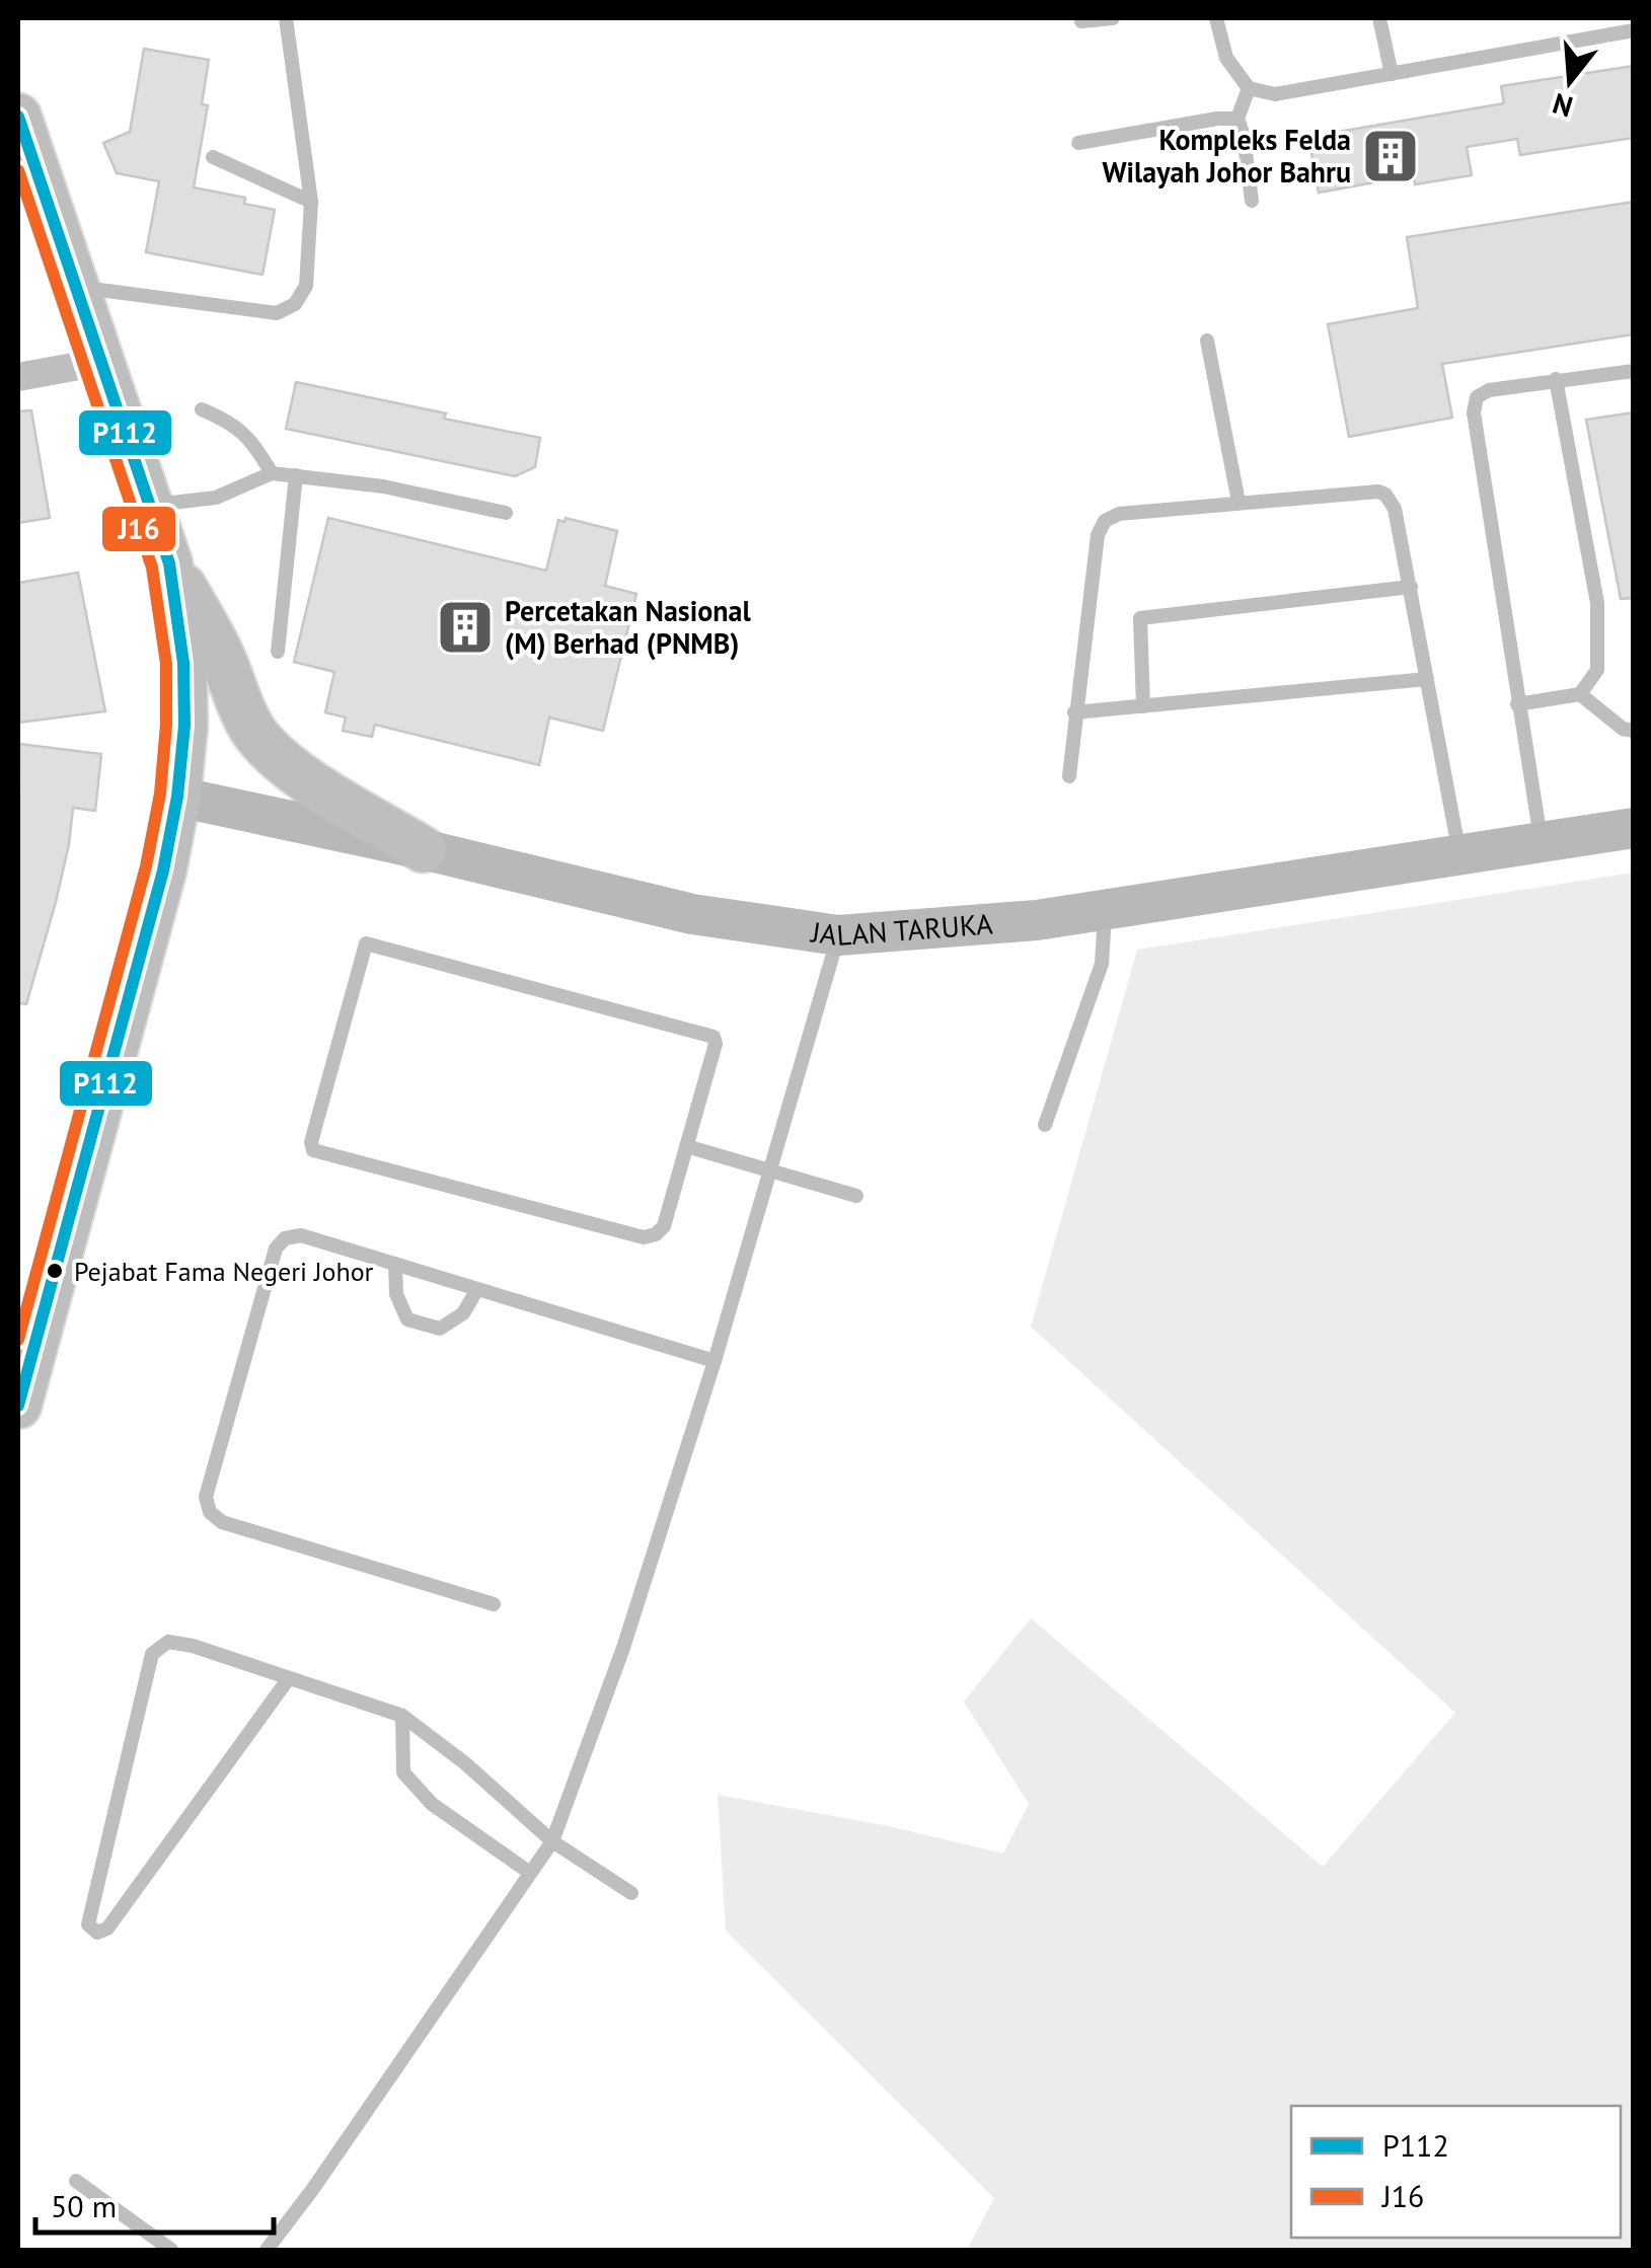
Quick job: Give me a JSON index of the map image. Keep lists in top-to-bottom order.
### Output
{
  "streets": {
    "street": ["JALAN TARUKA"]
  },
  "places": {
    "building": ["Kompleks Felda Wilayah Johor Bahru", "Percetakan Nasional (M) Berhad (PNMB)"],
    "other": ["Pejabat Fama Negeri Johor"]
  },
  "lines": ["transit line P112", "transit line J16"],
  "legend": ["P112", "J16"],
  "scale_bar": "50 m",
  "north": "bottom"
}
